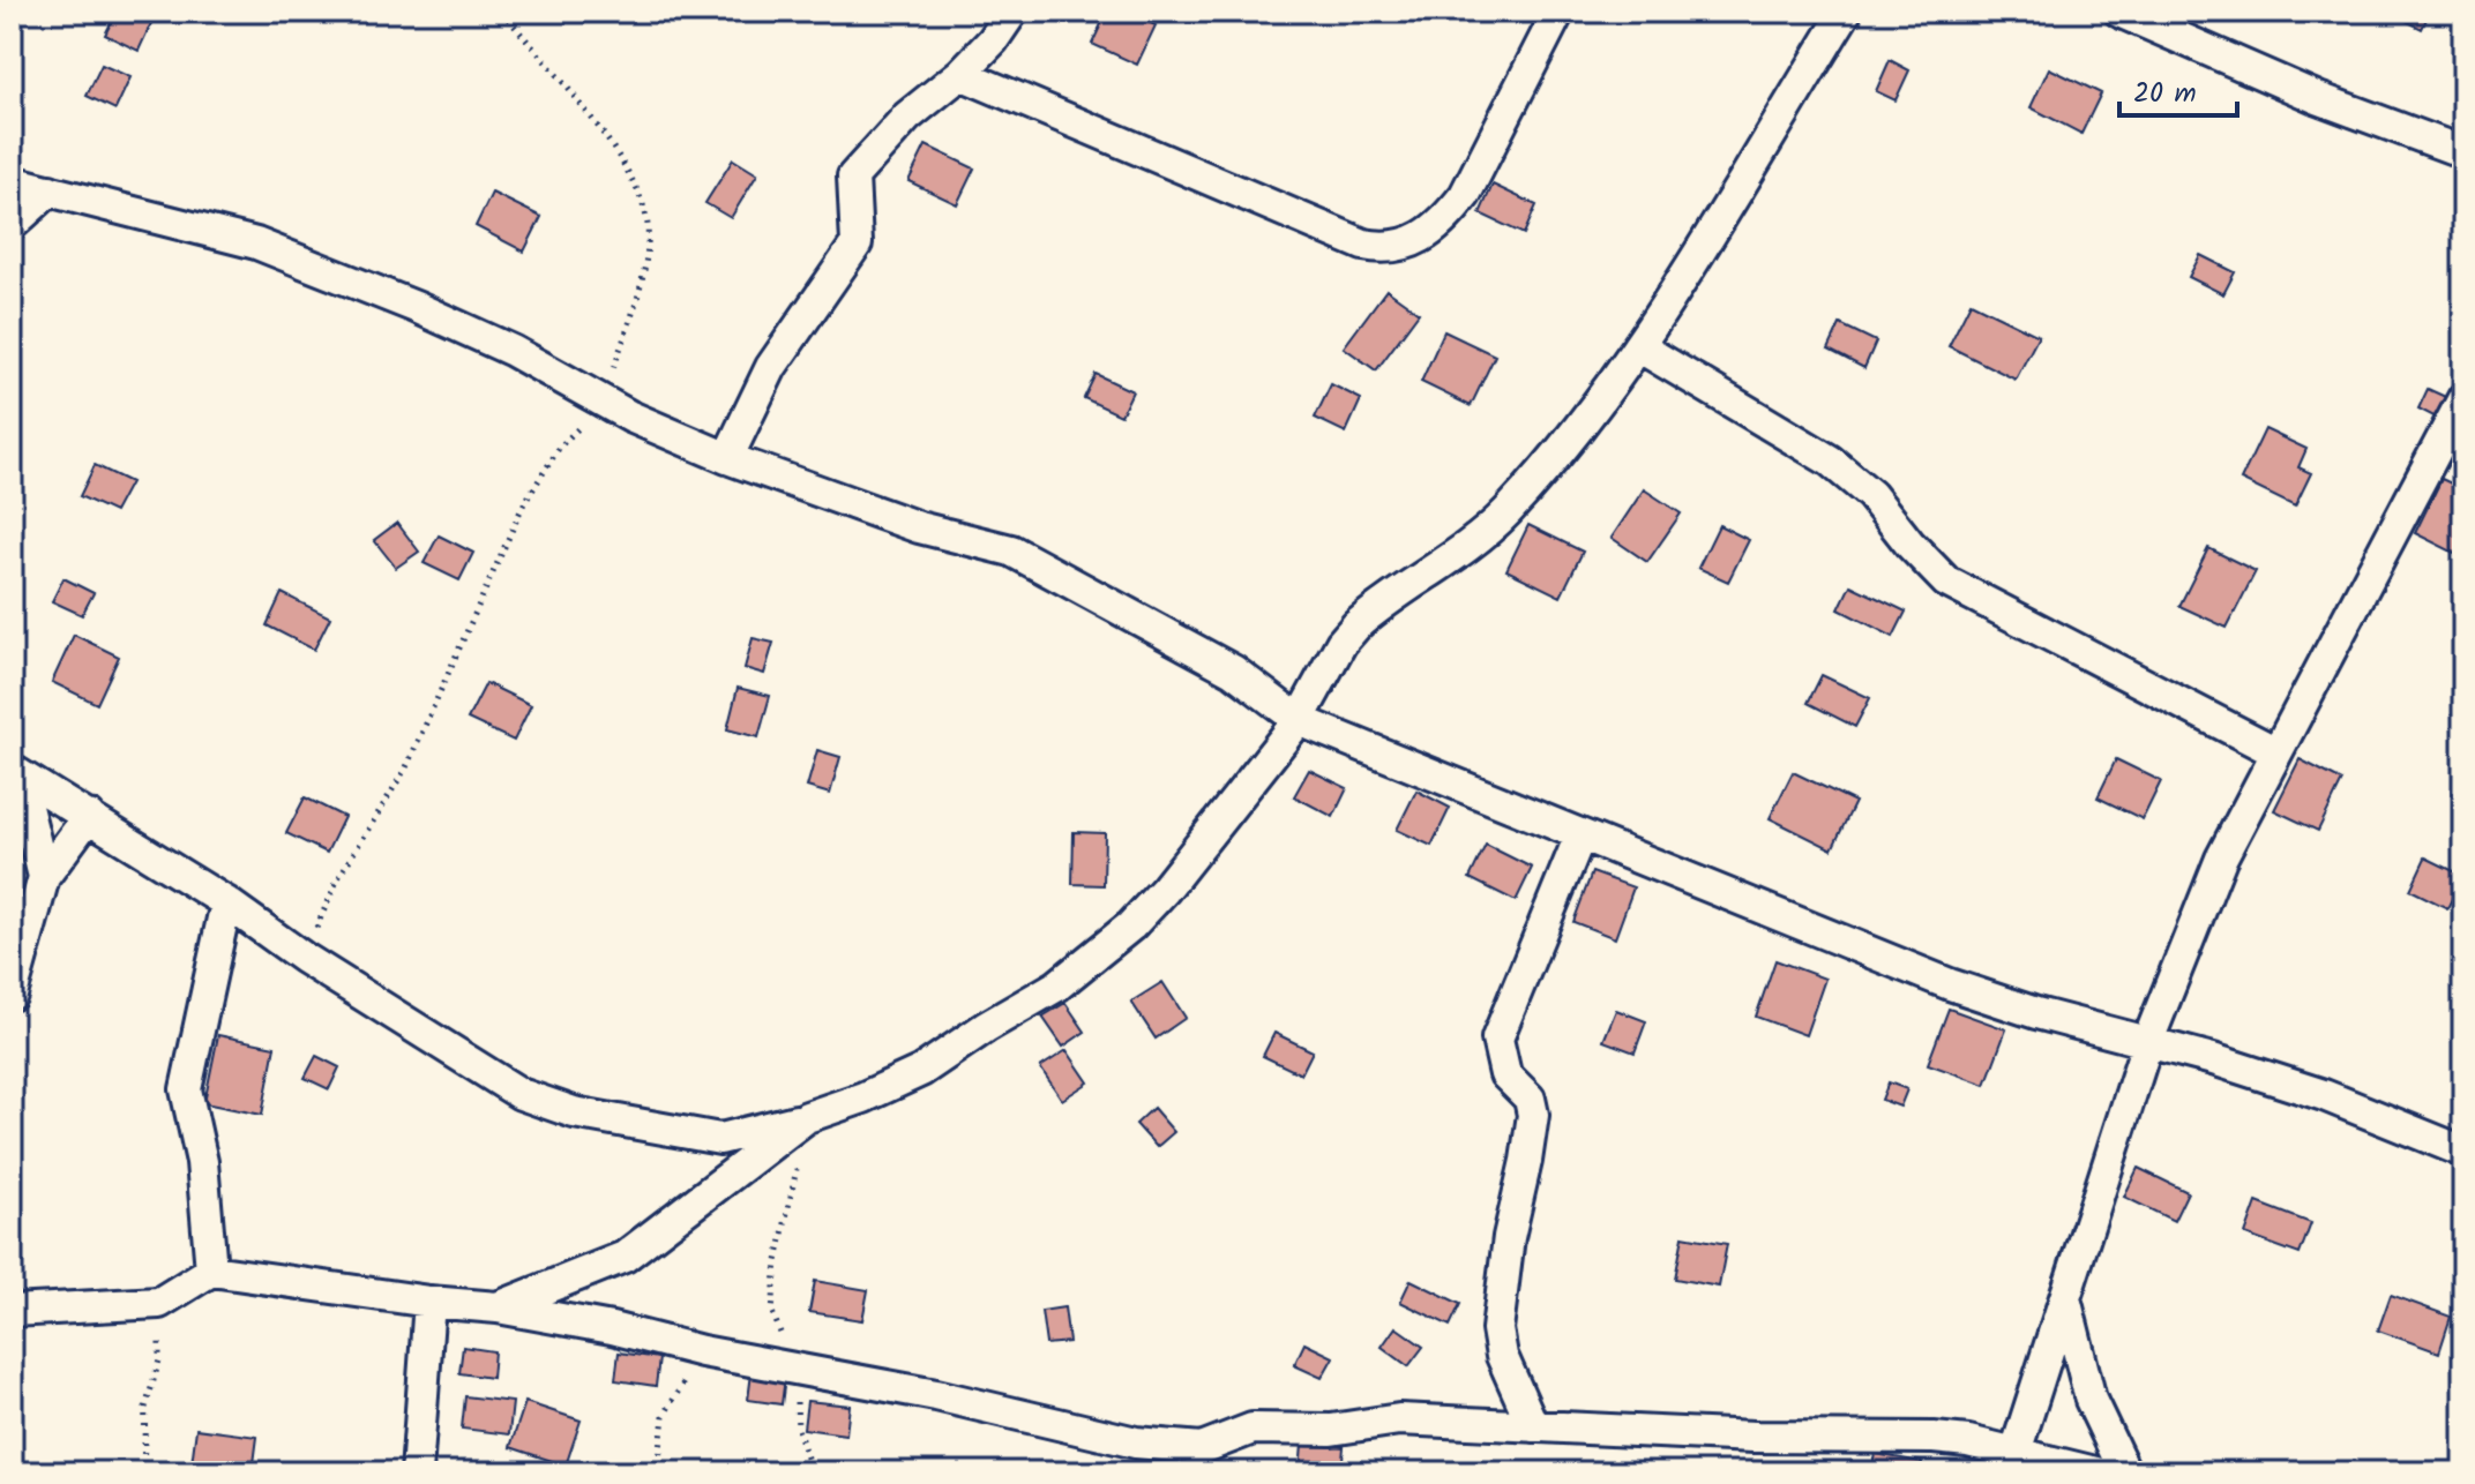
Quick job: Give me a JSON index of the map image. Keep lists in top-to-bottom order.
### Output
{
  "scale_bar": "20 m"
}
